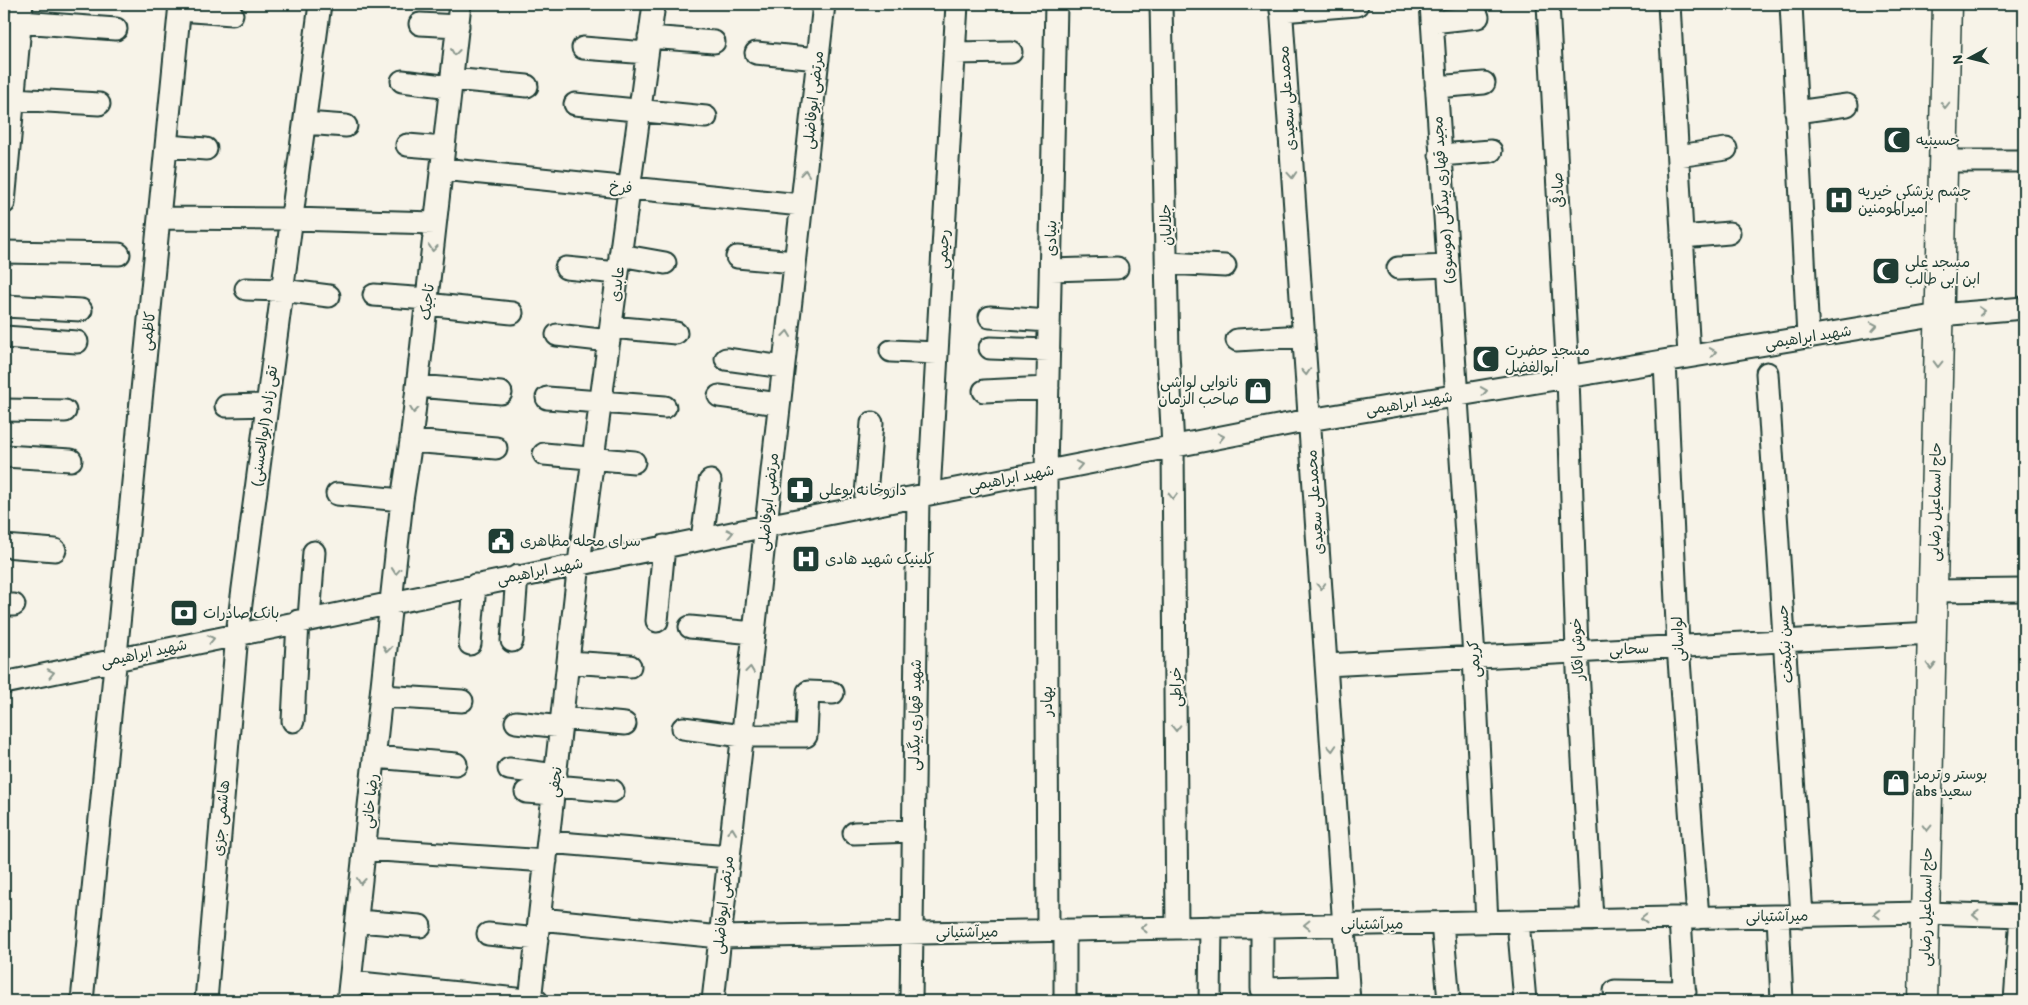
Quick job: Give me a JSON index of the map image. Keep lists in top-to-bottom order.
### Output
{
  "streets": {
    "main road": ["حاج اسماعیل رضایی"],
    "street": [
      "محمدعلی سعیدی",
      "مرتضی ابوفاضلی",
      "فرخ",
      "صادقی",
      "مجید قهاری بیدگلی (موسوی)",
      "جلالیان",
      "بنیادی",
      "رحیمی",
      "عابدی",
      "تاجیک",
      "کاظمی",
      "شهید ابراهیمی",
      "تقی زاده (ابوالحسنی)",
      "لواسانی",
      "حسن نیکبخت",
      "خوش افکار",
      "سحابی",
      "کریمی",
      "خراطی",
      "بهادر",
      "شهید قهاری بیگدلی",
      "نجفی",
      "رضا خانی",
      "هاشمی جزی",
      "میرآشتیانی"
    ]
  },
  "crossings": [
    ["محمدعلی سعیدی", "شهید ابراهیمی"],
    ["محمدعلی سعیدی", "سحابی"],
    ["محمدعلی سعیدی", "میرآشتیانی"],
    ["مرتضی ابوفاضلی", "فرخ"],
    ["مرتضی ابوفاضلی", "شهید ابراهیمی"],
    ["مرتضی ابوفاضلی", "میرآشتیانی"],
    ["فرخ", "عابدی"],
    ["فرخ", "تاجیک"],
    ["صادقی", "شهید ابراهیمی"],
    ["صادقی", "خوش افکار"],
    ["مجید قهاری بیدگلی (موسوی)", "شهید ابراهیمی"],
    ["مجید قهاری بیدگلی (موسوی)", "کریمی"],
    ["جلالیان", "شهید ابراهیمی"],
    ["جلالیان", "خراطی"],
    ["بنیادی", "شهید ابراهیمی"],
    ["بنیادی", "بهادر"],
    ["رحیمی", "شهید ابراهیمی"],
    ["رحیمی", "شهید قهاری بیگدلی"],
    ["عابدی", "شهید ابراهیمی"],
    ["عابدی", "نجفی"],
    ["تاجیک", "شهید ابراهیمی"],
    ["تاجیک", "رضا خانی"],
    ["کاظمی", "شهید ابراهیمی"],
    ["شهید ابراهیمی", "تقی زاده (ابوالحسنی)"],
    ["شهید ابراهیمی", "حاج اسماعیل رضایی"],
    ["شهید ابراهیمی", "لواسانی"],
    ["شهید ابراهیمی", "خوش افکار"],
    ["شهید ابراهیمی", "کریمی"],
    ["شهید ابراهیمی", "خراطی"],
    ["شهید ابراهیمی", "بهادر"],
    ["شهید ابراهیمی", "شهید قهاری بیگدلی"],
    ["شهید ابراهیمی", "نجفی"],
    ["شهید ابراهیمی", "رضا خانی"],
    ["شهید ابراهیمی", "هاشمی جزی"],
    ["تقی زاده (ابوالحسنی)", "هاشمی جزی"],
    ["حاج اسماعیل رضایی", "سحابی"],
    ["حاج اسماعیل رضایی", "میرآشتیانی"],
    ["لواسانی", "سحابی"],
    ["لواسانی", "میرآشتیانی"],
    ["حسن نیکبخت", "سحابی"],
    ["حسن نیکبخت", "میرآشتیانی"],
    ["خوش افکار", "سحابی"],
    ["خوش افکار", "میرآشتیانی"],
    ["سحابی", "کریمی"],
    ["کریمی", "میرآشتیانی"],
    ["خراطی", "میرآشتیانی"],
    ["بهادر", "میرآشتیانی"],
    ["شهید قهاری بیگدلی", "میرآشتیانی"],
    ["نجفی", "میرآشتیانی"]
  ],
  "one_way": [
    "محمدعلی سعیدی",
    "مرتضی ابوفاضلی",
    "حاج اسماعیل رضایی",
    "خراطی"
  ],
  "places": {
    "mosque": ["حسینیه", "مسجد علی ابن ابی طالب", "مسجد حضرت ابوالفضل"],
    "hospital": ["چشم پزشکی خیریه امیرالمومنین", "کلینیک شهید هادی"],
    "shop": ["نانوایی لواشی صاحب الزمان", "بوستر و ترمز abs سعید"],
    "pharmacy": ["داروخانه بوعلی"],
    "public building": ["سرای محله مظاهری"],
    "bank": ["بانک صادرات"]
  },
  "north": "left"
}
